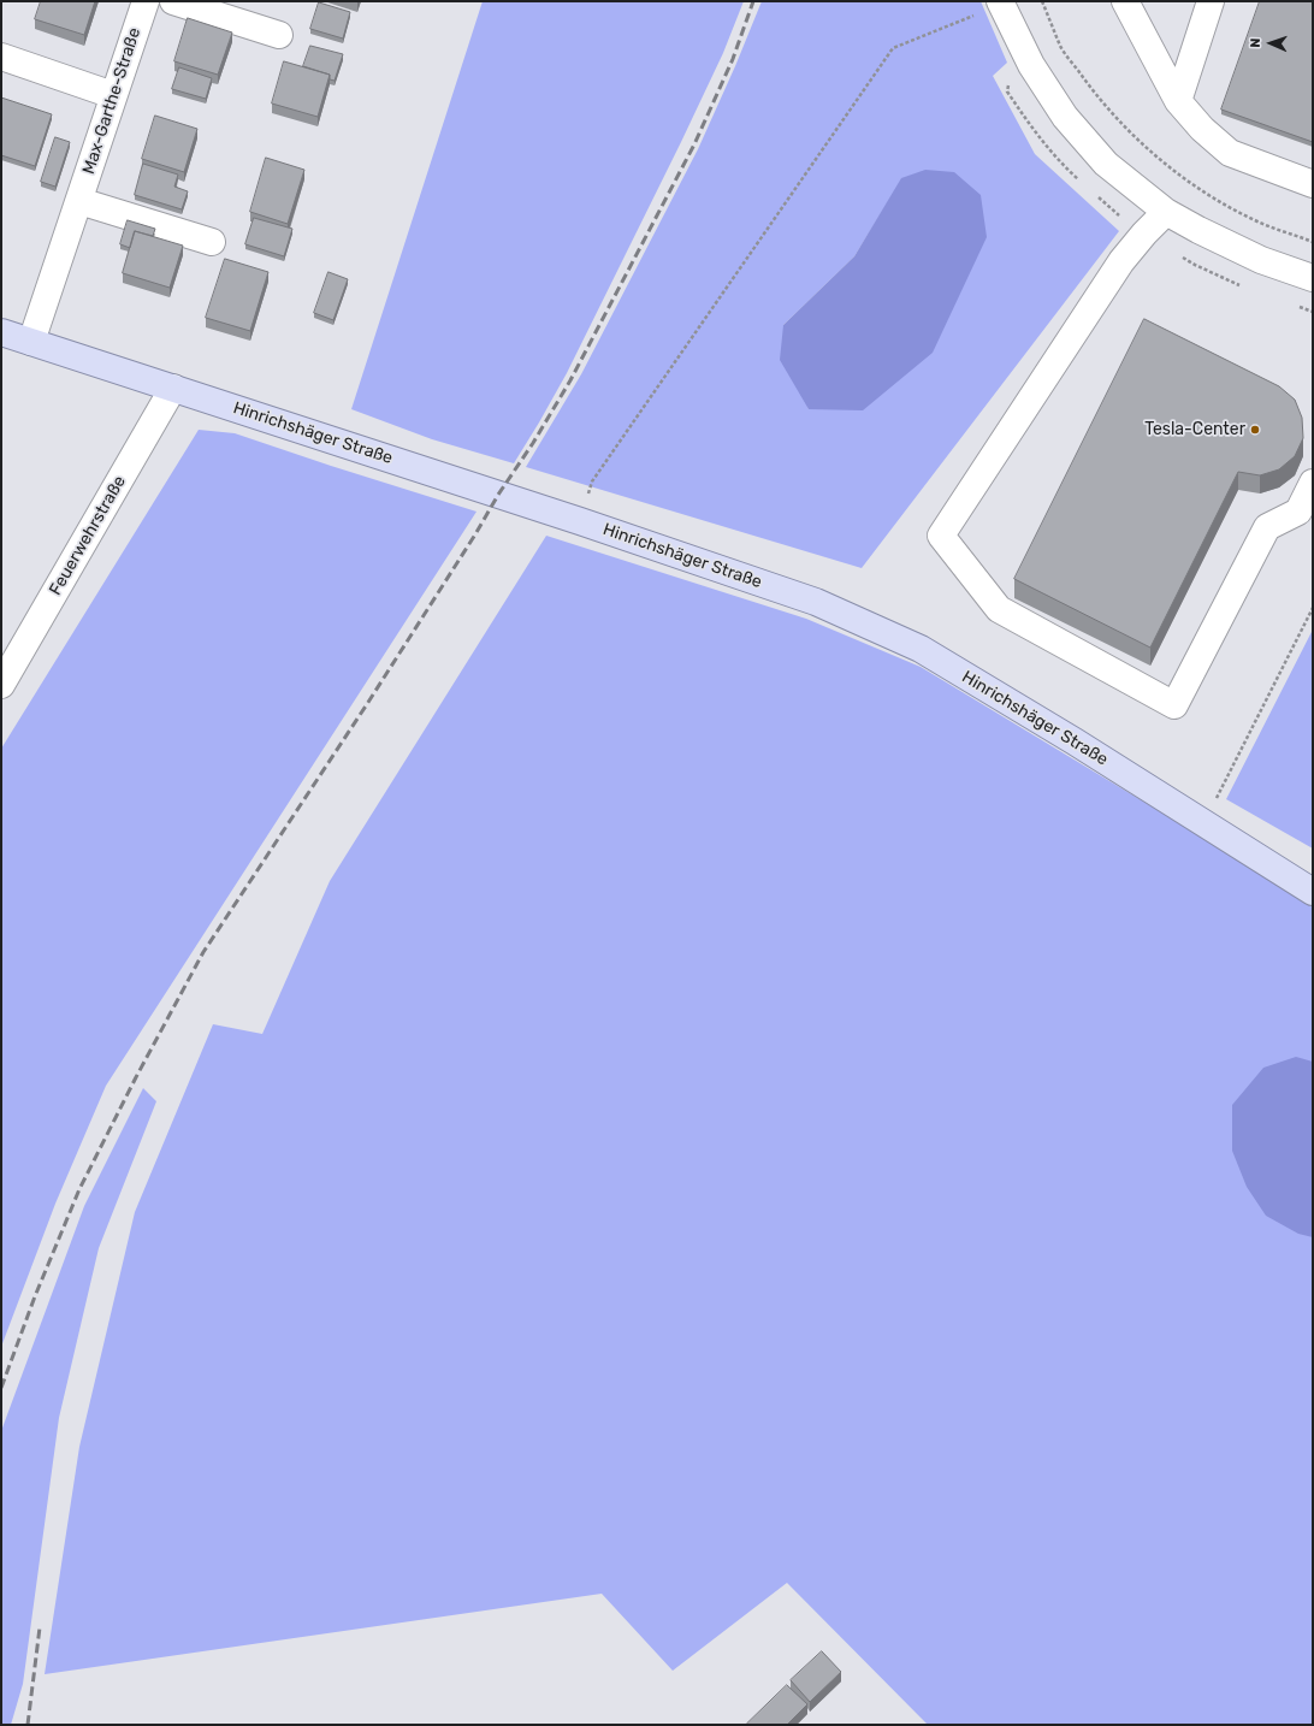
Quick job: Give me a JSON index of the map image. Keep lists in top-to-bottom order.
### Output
{
  "streets": {
    "main road": ["Hinrichshäger Straße"],
    "street": ["Max-Garthe-Straße", "Feuerwehrstraße"]
  },
  "crossings": [
    ["Max-Garthe-Straße", "Hinrichshäger Straße"],
    ["Hinrichshäger Straße", "Feuerwehrstraße"]
  ],
  "places": ["Tesla-Center"],
  "north": "left"
}
